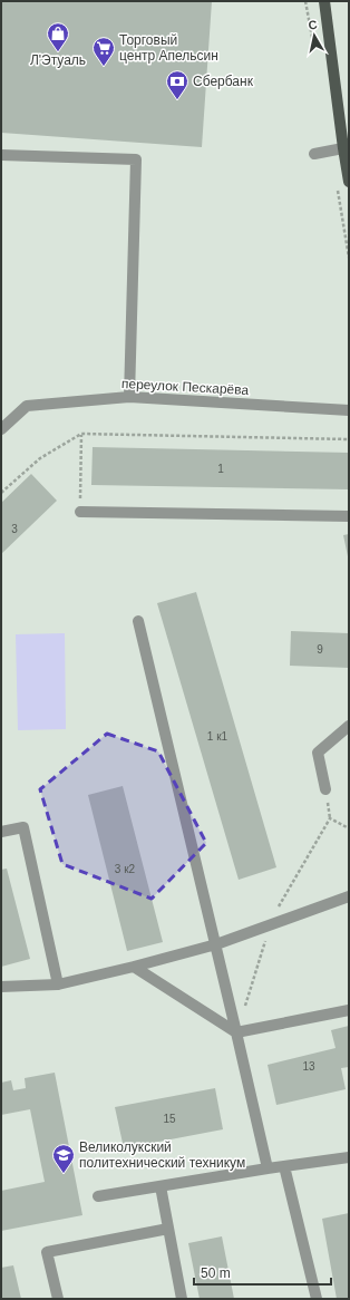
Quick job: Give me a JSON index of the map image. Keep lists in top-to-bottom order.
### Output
{
  "streets": {
    "street": ["переулок Пескарёва"]
  },
  "places": {
    "shop": ["Л'Этуаль"],
    "supermarket": ["Торговый центр Апельсин"],
    "bank": ["Сбербанк"],
    "school or university": ["Великолукский политехнический техникум"]
  },
  "house_numbers": [
    "1",
    "3",
    "9",
    "1 к1",
    "3 к2",
    "13",
    "15"
  ],
  "scale_bar": "50 m",
  "north": "top"
}
